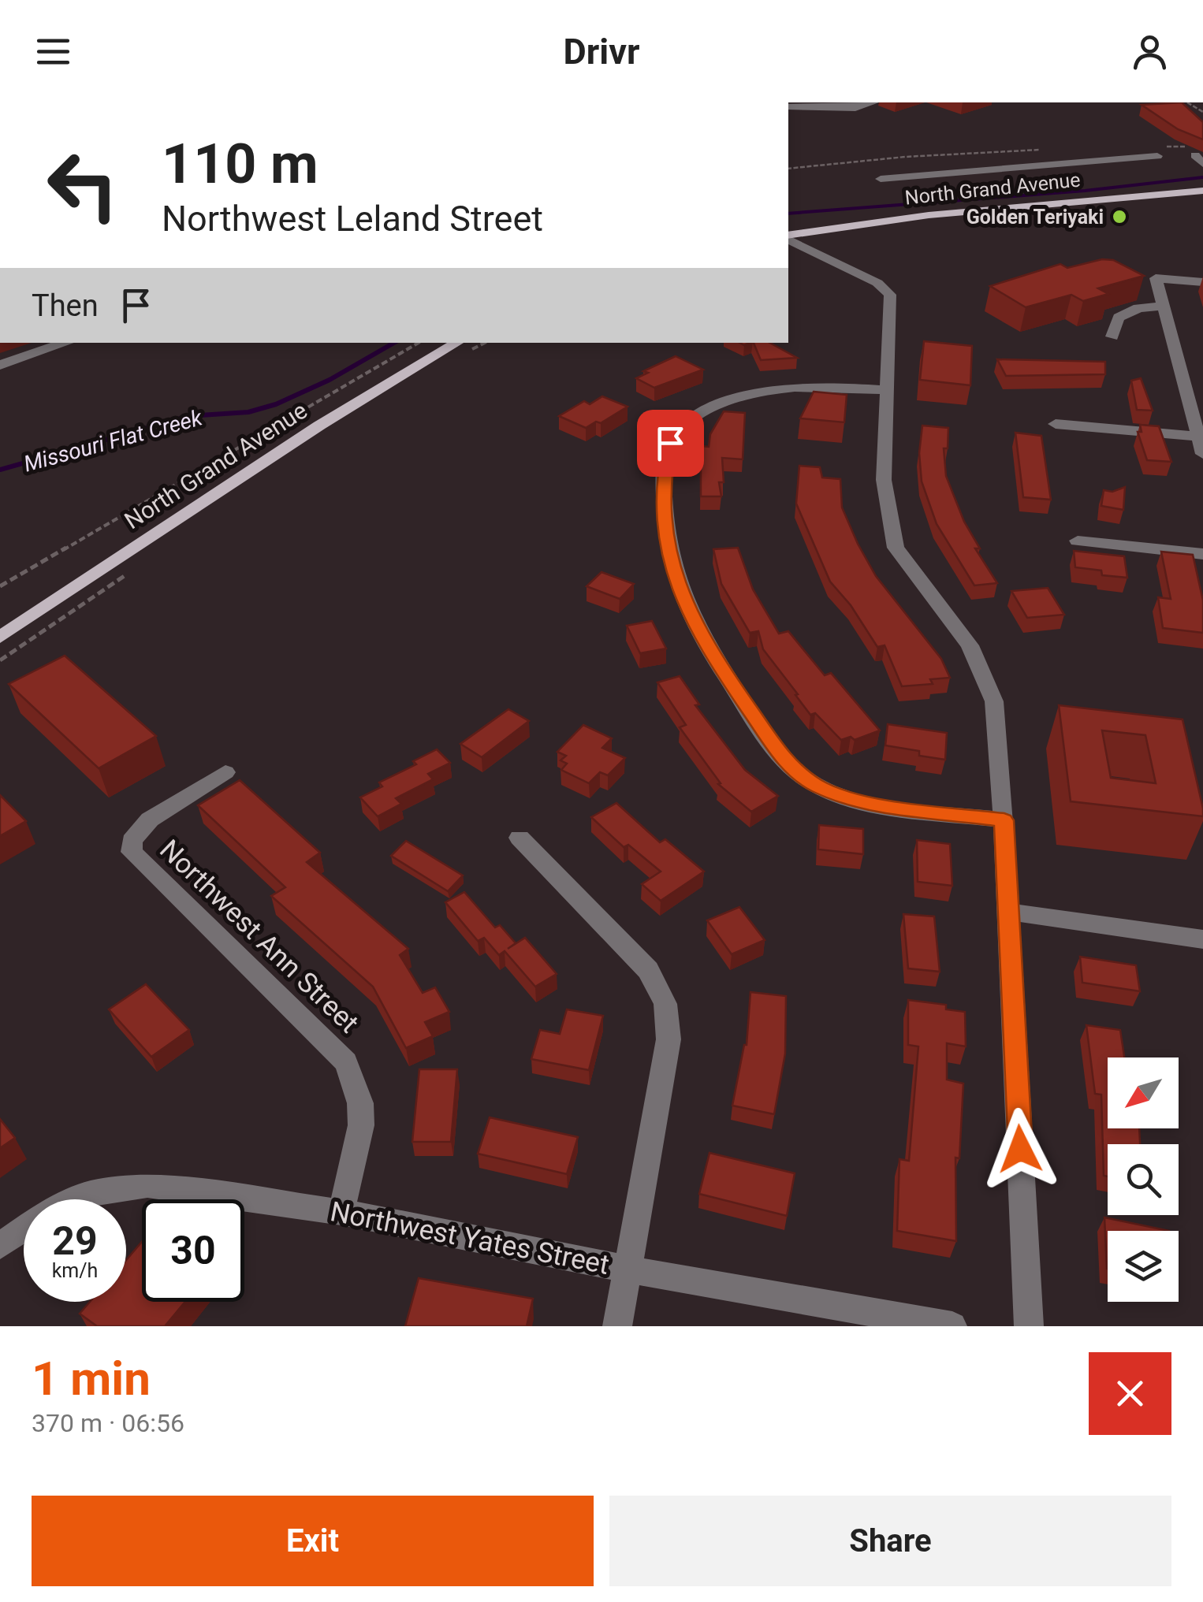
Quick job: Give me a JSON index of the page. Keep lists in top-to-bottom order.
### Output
{
  "streets": {
    "main road": ["North Grand Avenue"],
    "street": ["Northwest Ann Street", "Northwest Yates Street"]
  },
  "crossings": [
    ["Northwest Ann Street", "Northwest Yates Street"]
  ],
  "water": ["Missouri Flat Creek"],
  "places": ["Golden Teriyaki"],
  "north": "bottom left",
  "page": {
    "header": "Drivr",
    "turn": ["110 m", "Northwest Leland Street"],
    "then": "Then",
    "speed": "29 km/h",
    "limit": "30",
    "heading": ["1 min", "370 m · 06:56"],
    "buttons": ["Exit", "Share"]
  }
}
